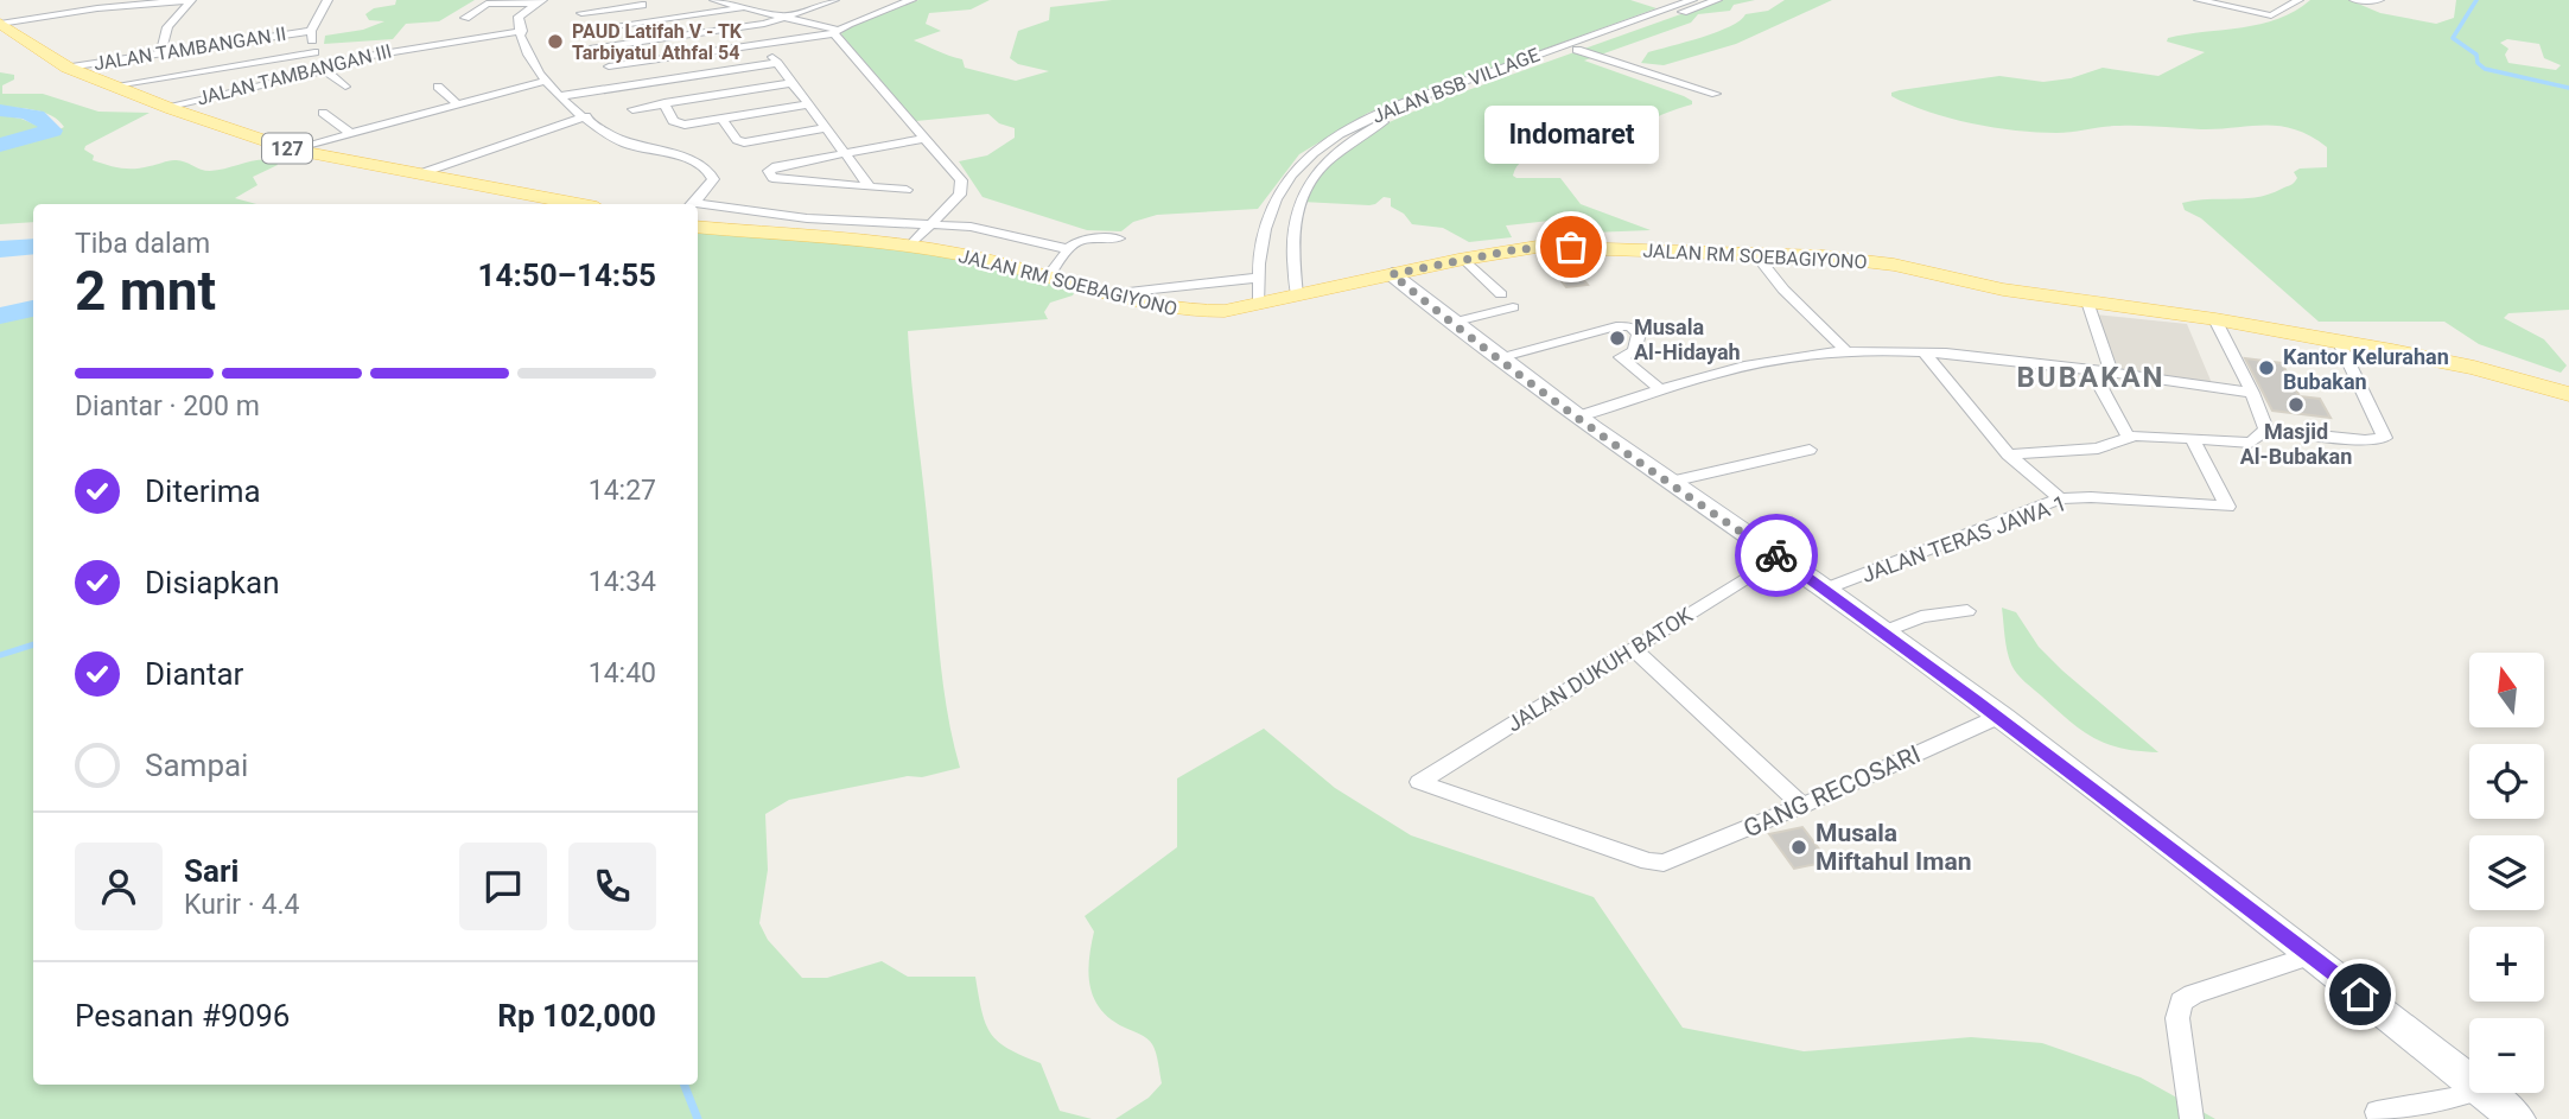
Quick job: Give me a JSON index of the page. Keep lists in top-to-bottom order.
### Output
{
  "streets": {
    "main road": ["127", "JALAN RM SOEBAGIYONO"],
    "street": [
      "JALAN TAMBANGAN II",
      "JALAN TAMBANGAN III",
      "JALAN BSB VILLAGE",
      "JALAN TERAS JAWA 1",
      "JALAN DUKUH BATOK",
      "GANG RECOSARI"
    ]
  },
  "crossings": [
    ["JALAN TAMBANGAN II", "127"],
    ["JALAN TAMBANGAN III", "127"],
    ["JALAN BSB VILLAGE", "JALAN RM SOEBAGIYONO"],
    ["JALAN DUKUH BATOK", "GANG RECOSARI"]
  ],
  "districts": ["BUBAKAN"],
  "places": [
    "PAUD Latifah V - TK Tarbiyatul Athfal 54",
    "Indomaret",
    "Musala Al-Hidayah",
    "Kantor Kelurahan Bubakan",
    "Masjid Al-Bubakan",
    "Musala Miftahul Iman"
  ],
  "north": "top",
  "page": {
    "bubble": "Indomaret",
    "heading": ["2 mnt", "Tiba dalam", "14:50–14:55"],
    "panel": [
      "Sari",
      "Kurir · 4.4",
      "Pesanan #9096",
      "Rp 102,000"
    ],
    "bar": "Diantar · 200 m",
    "list": [
      ["Diterima", "14:27"],
      ["Disiapkan", "14:34"],
      ["Diantar", "14:40"],
      "Sampai"
    ],
    "map_buttons": ["+", "−"]
  }
}
